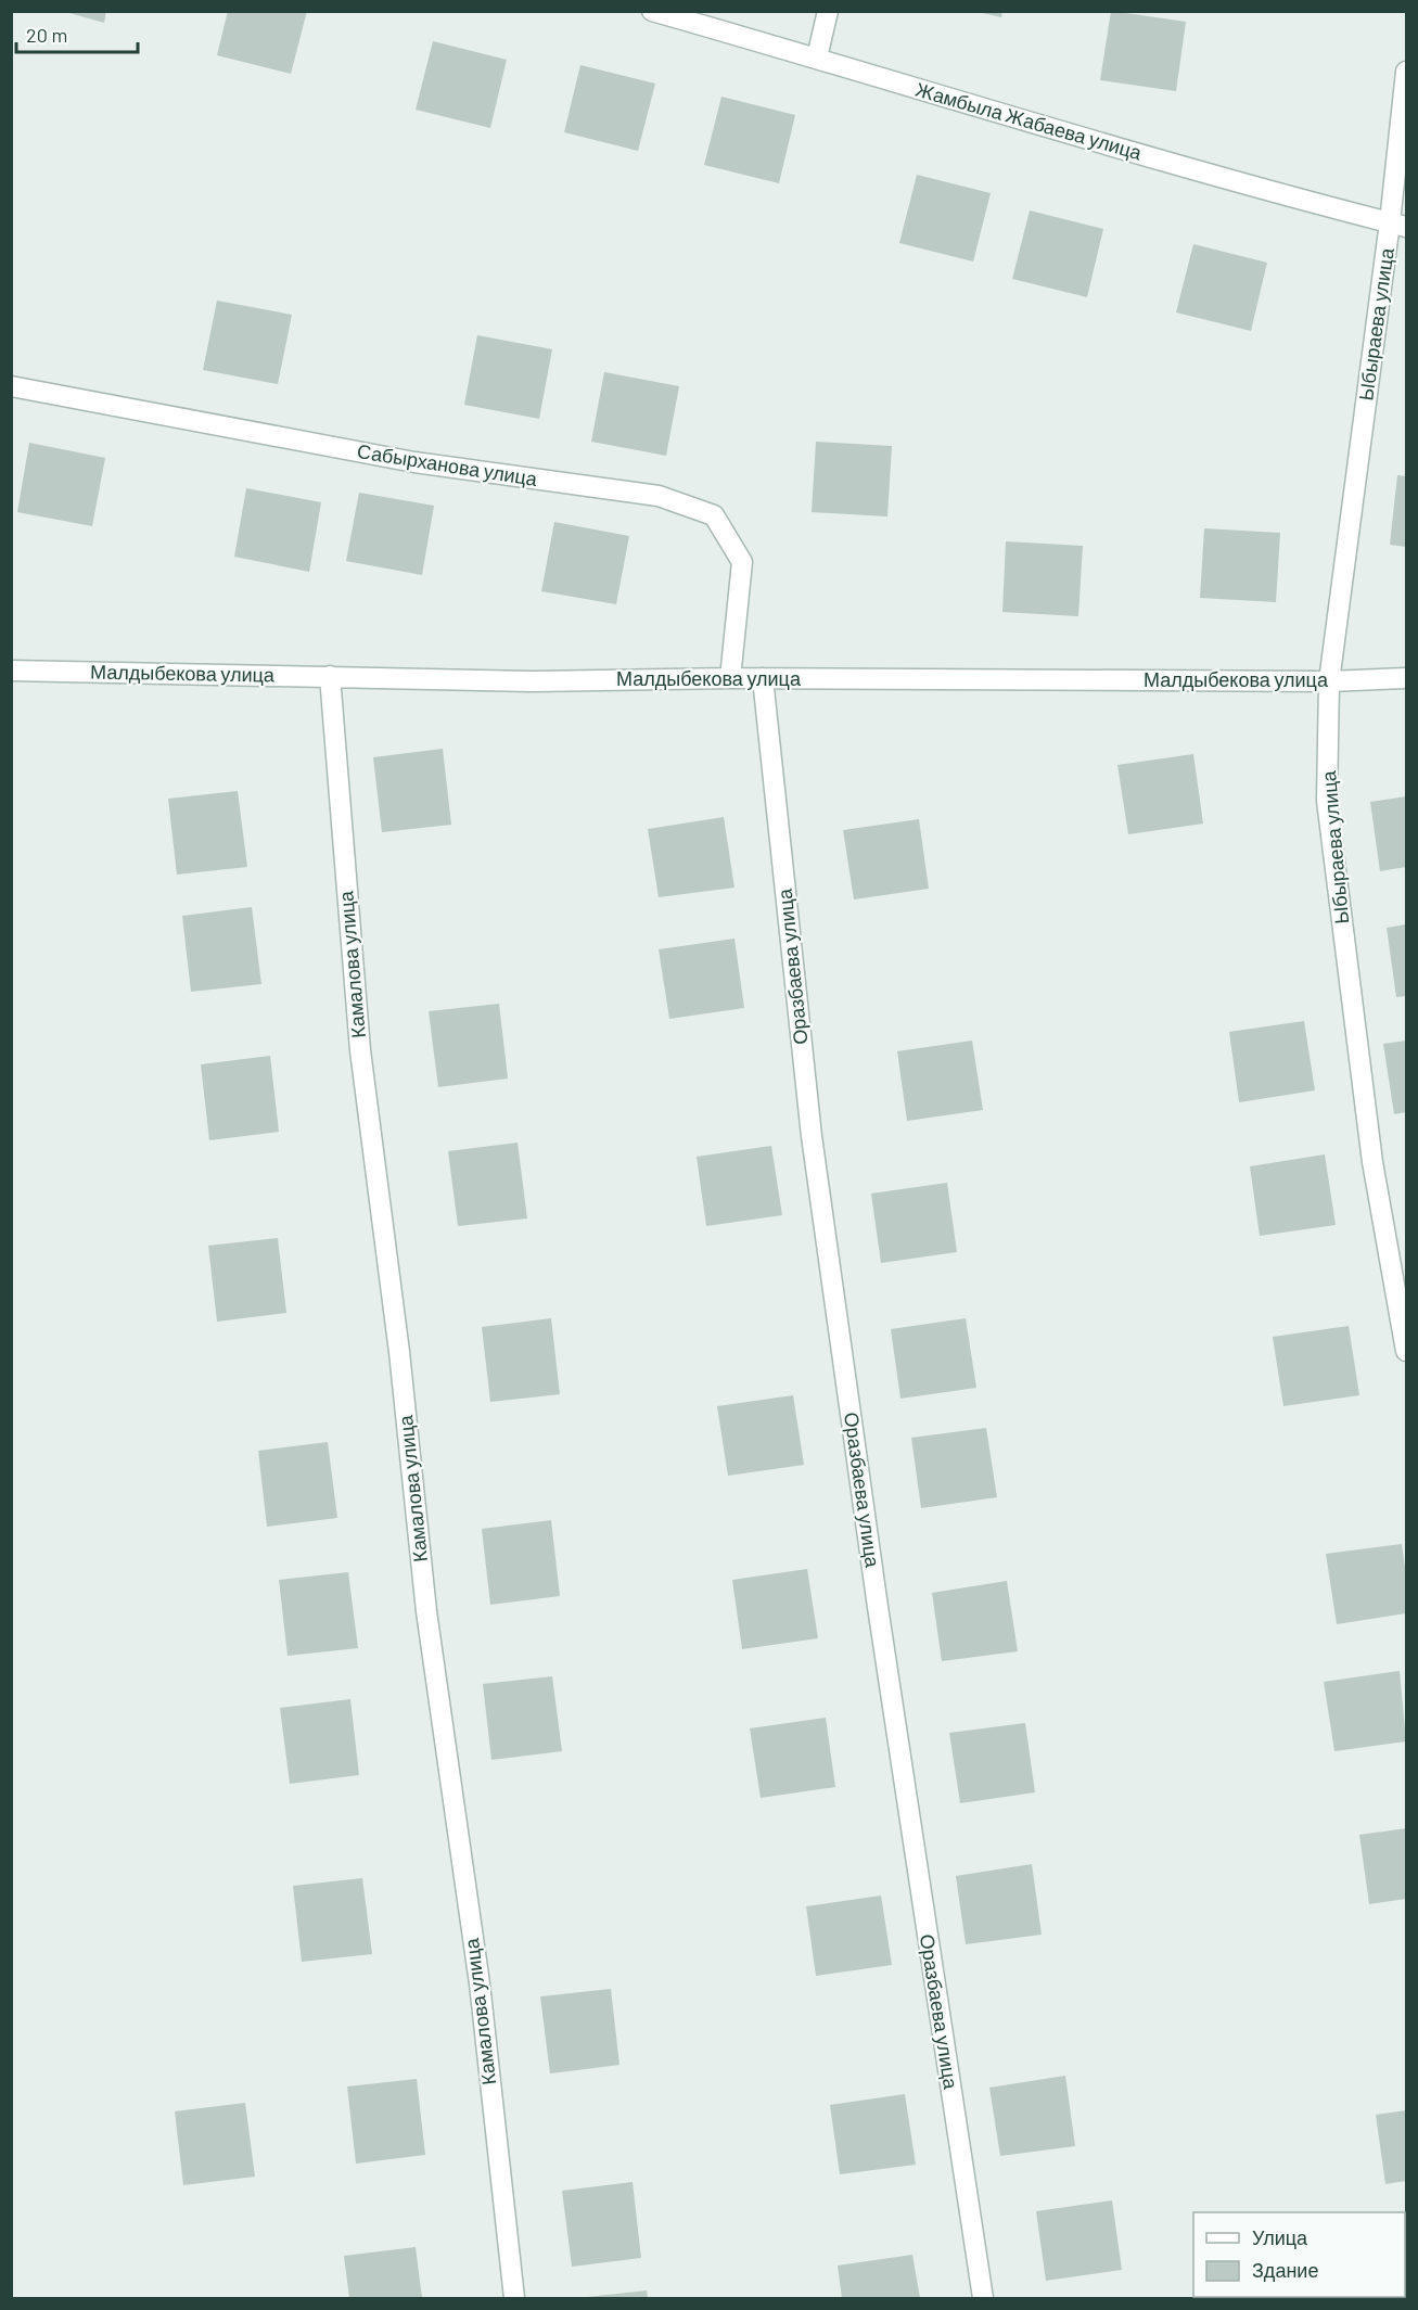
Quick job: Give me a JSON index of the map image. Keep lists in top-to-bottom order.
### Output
{
  "streets": {
    "street": [
      "Жамбыла Жабаева улица",
      "Ыбыраева улица",
      "Сабырханова улица",
      "Малдыбекова улица",
      "Камалова улица",
      "Оразбаева улица"
    ]
  },
  "crossings": [
    ["Жамбыла Жабаева улица", "Ыбыраева улица"],
    ["Ыбыраева улица", "Малдыбекова улица"],
    ["Сабырханова улица", "Малдыбекова улица"],
    ["Малдыбекова улица", "Камалова улица"],
    ["Малдыбекова улица", "Оразбаева улица"]
  ],
  "legend": ["Улица", "Здание"],
  "scale_bar": "20 m"
}
